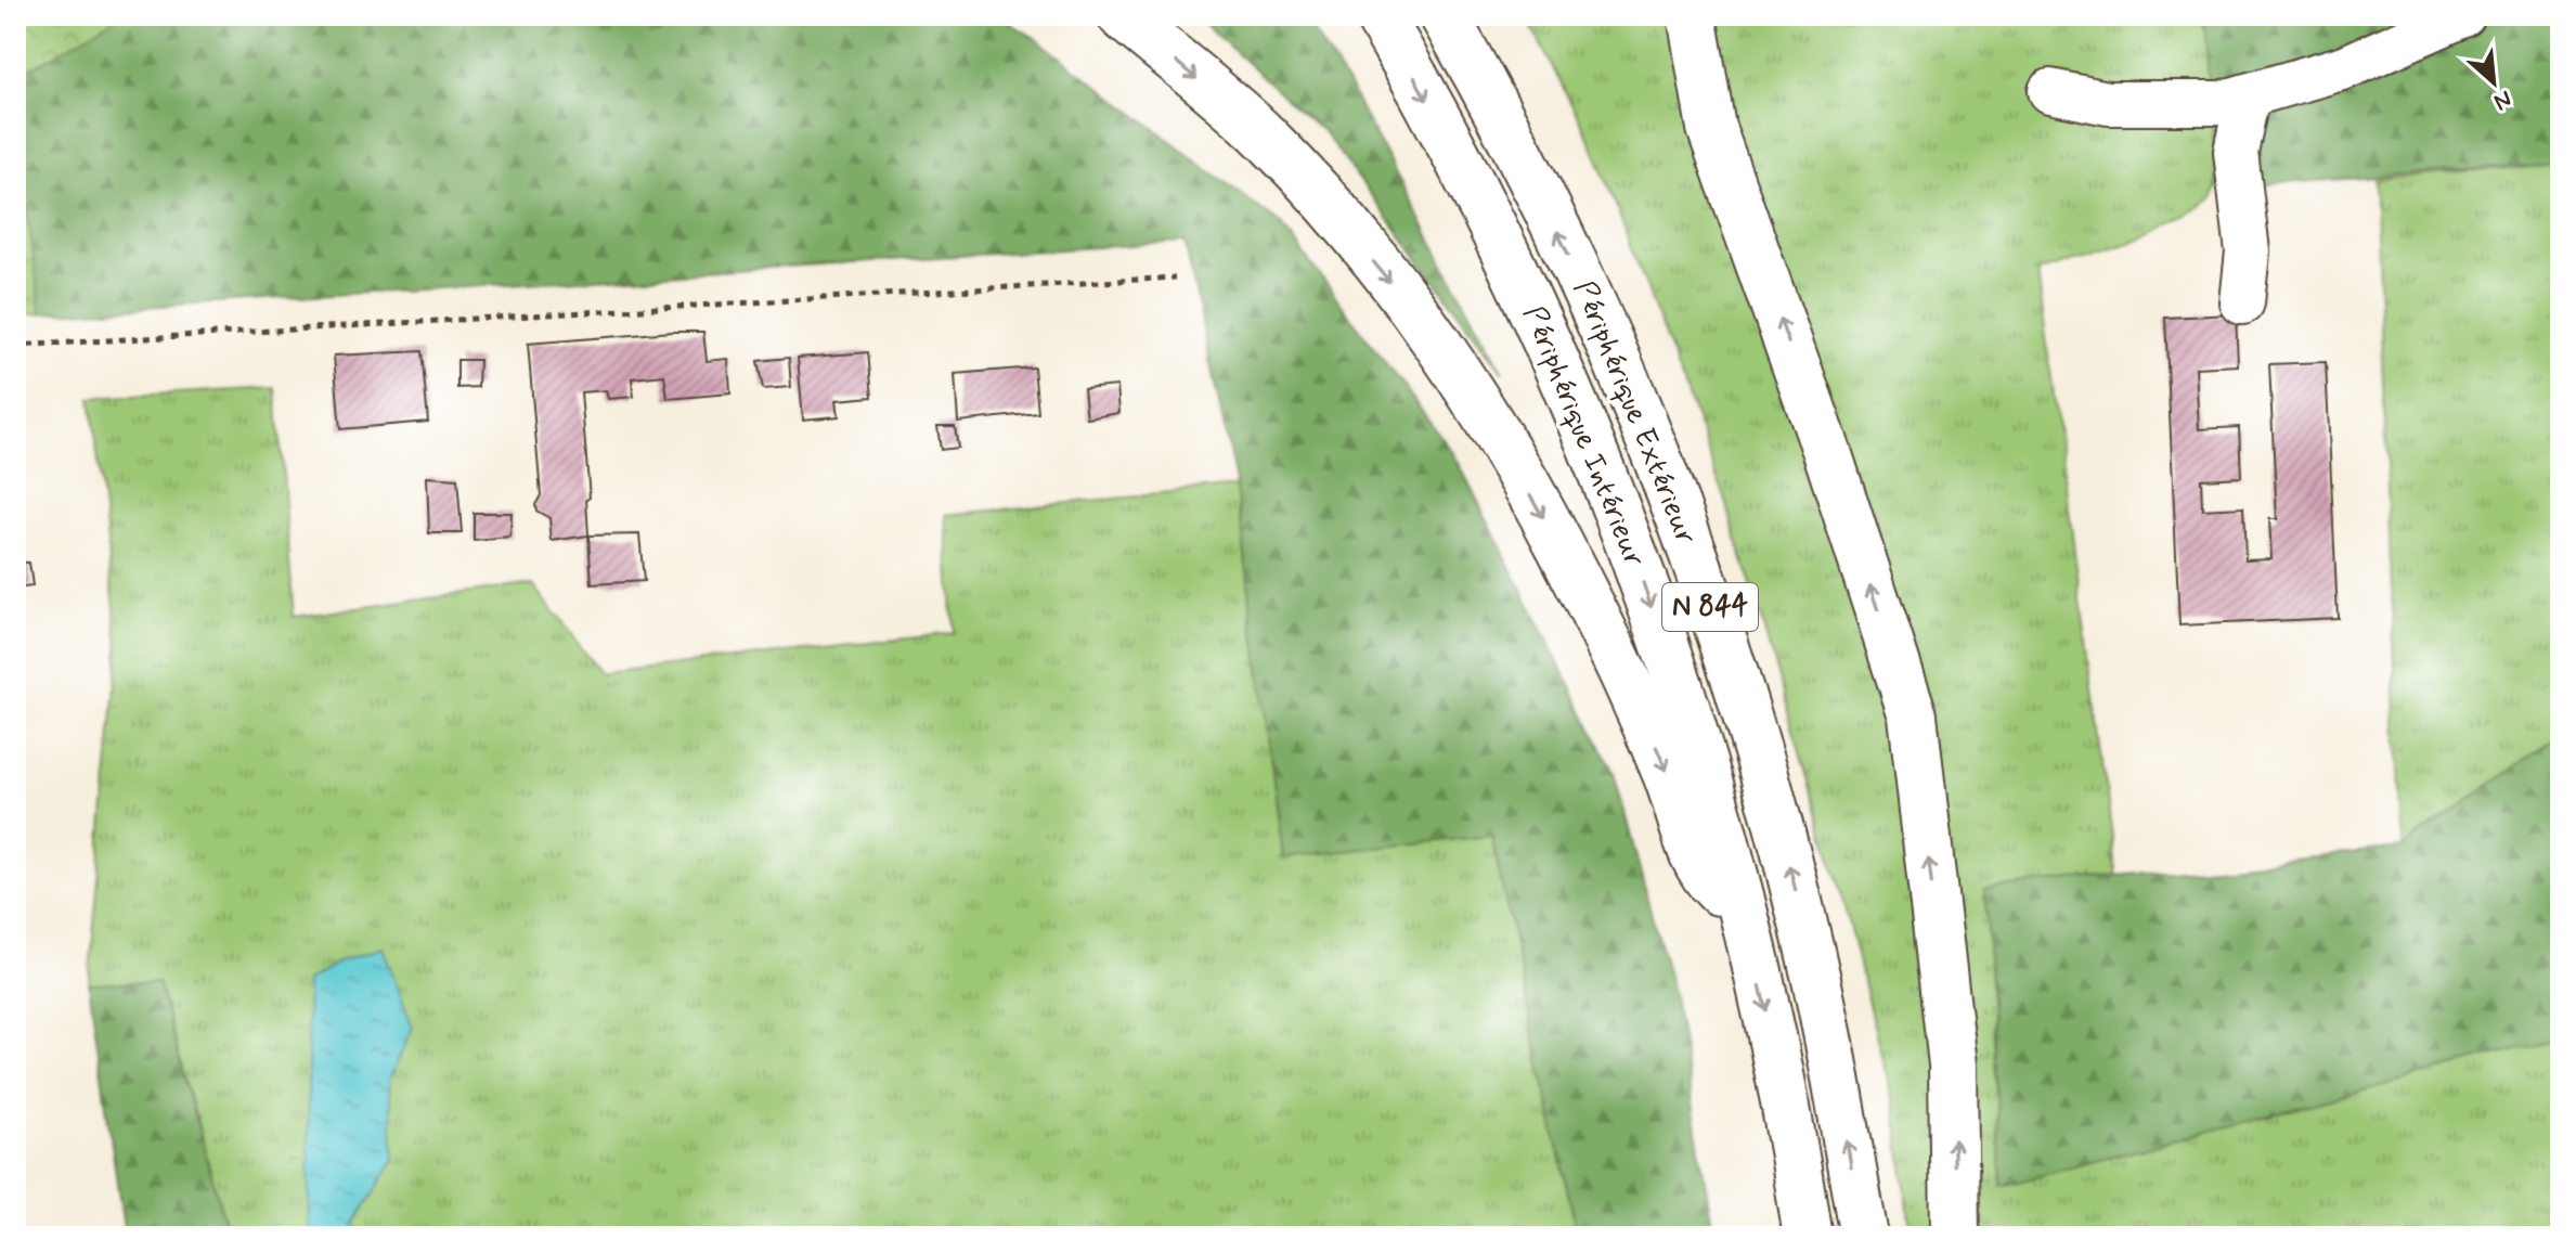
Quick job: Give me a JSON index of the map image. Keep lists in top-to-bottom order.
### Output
{
  "streets": {
    "highway": ["Périphérique Extérieur", "Périphérique Intérieur", "N 844"]
  },
  "north": "bottom right"
}
